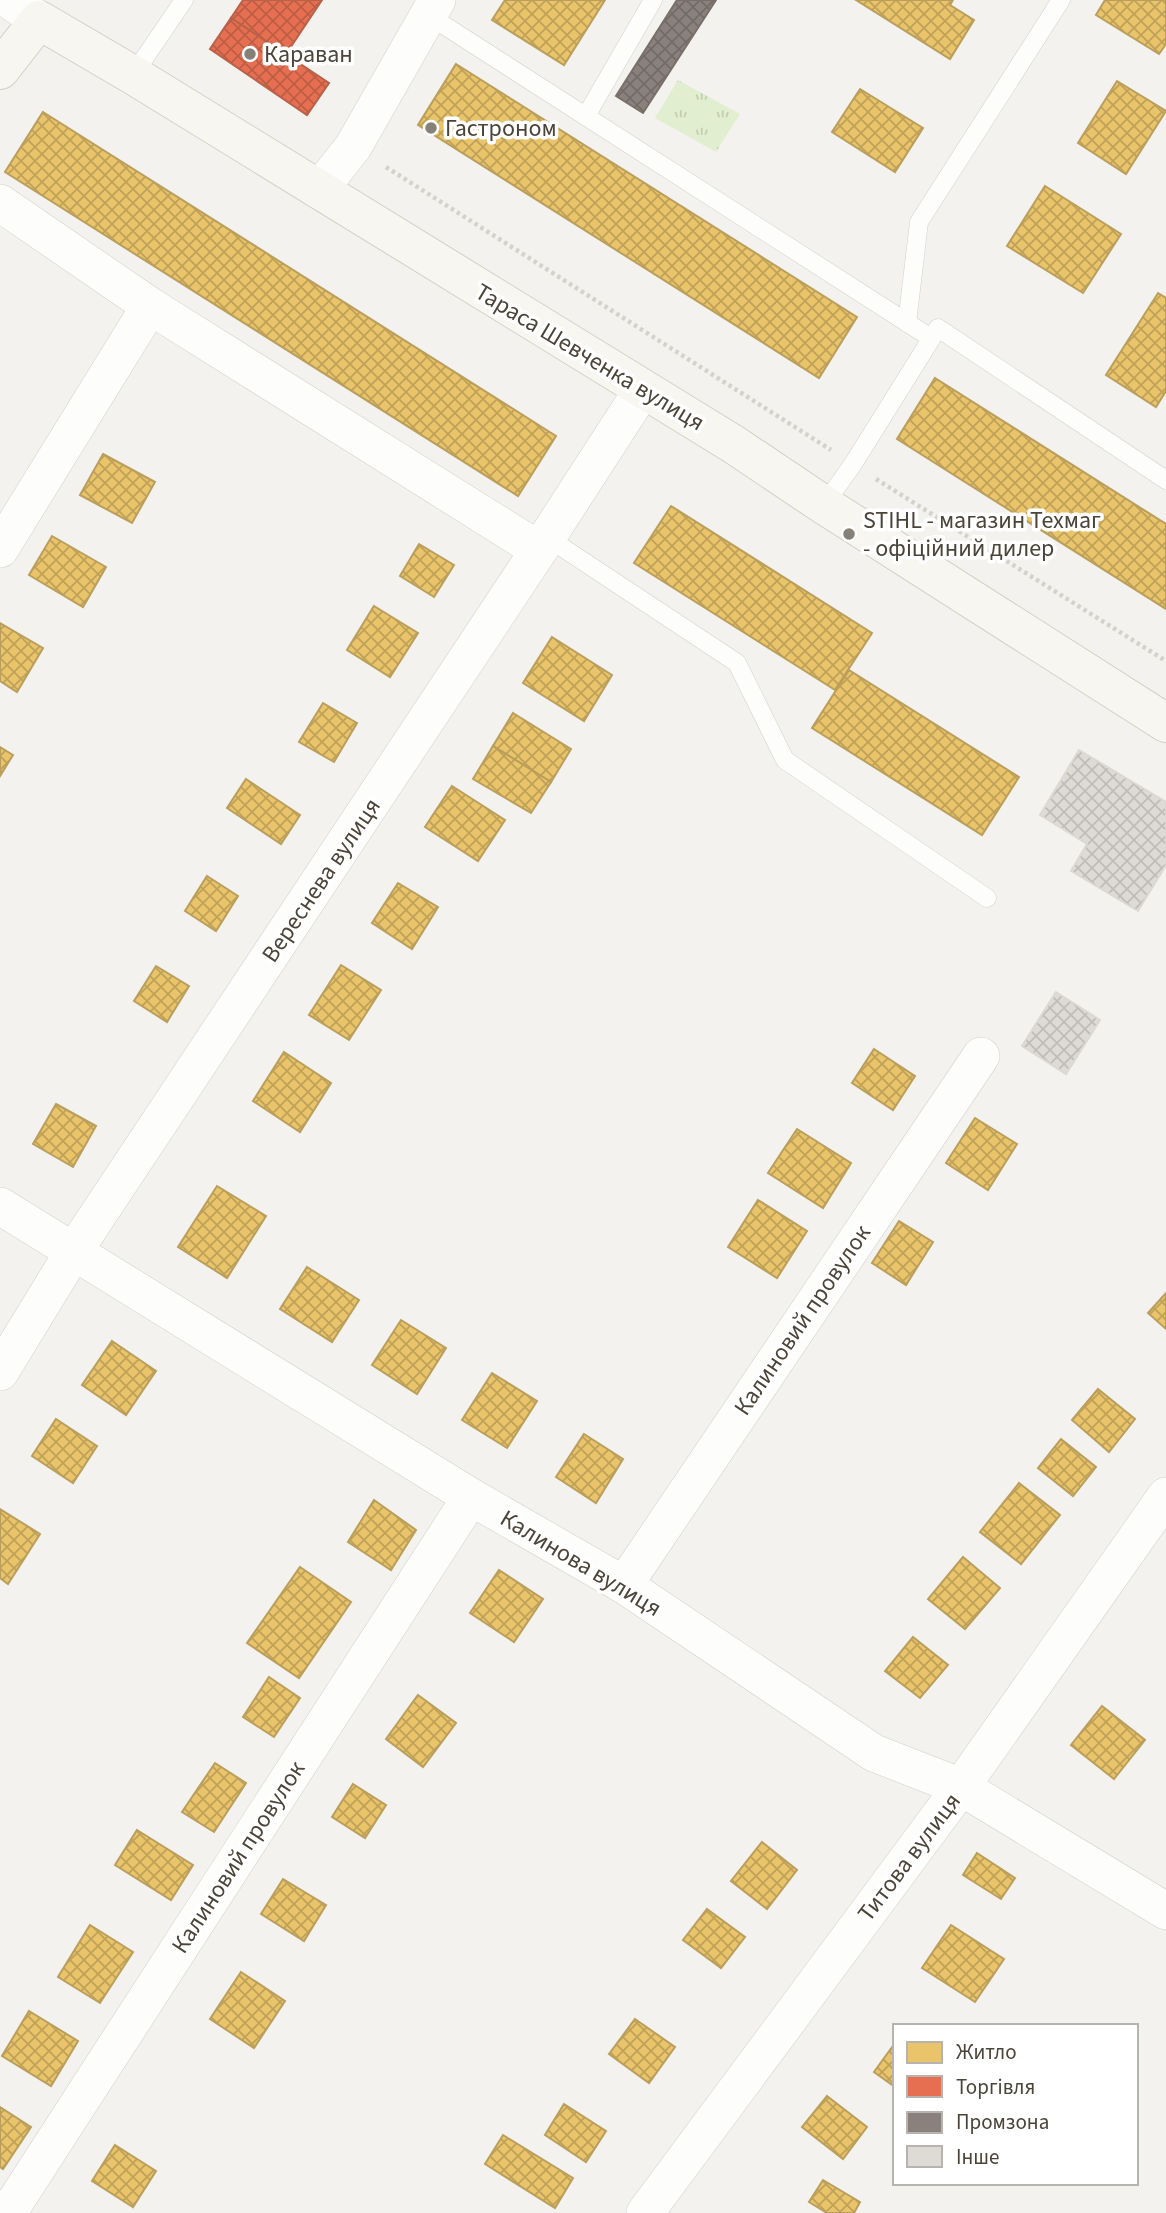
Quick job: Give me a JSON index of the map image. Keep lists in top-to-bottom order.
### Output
{
  "streets": {
    "street": [
      "Тараса Шевченка вулиця",
      "Вереснева вулиця",
      "Калиновий провулок",
      "Калинова вулиця",
      "Титова вулиця"
    ]
  },
  "crossings": [
    ["Тараса Шевченка вулиця", "Вереснева вулиця"],
    ["Вереснева вулиця", "Калинова вулиця"],
    ["Калиновий провулок", "Калинова вулиця"],
    ["Калинова вулиця", "Титова вулиця"]
  ],
  "places": ["Караван", "Гастроном", "STIHL - магазин Техмаг - офіційний дилер"],
  "legend": [
    "Житло",
    "Торгівля",
    "Промзона",
    "Інше"
  ]
}
